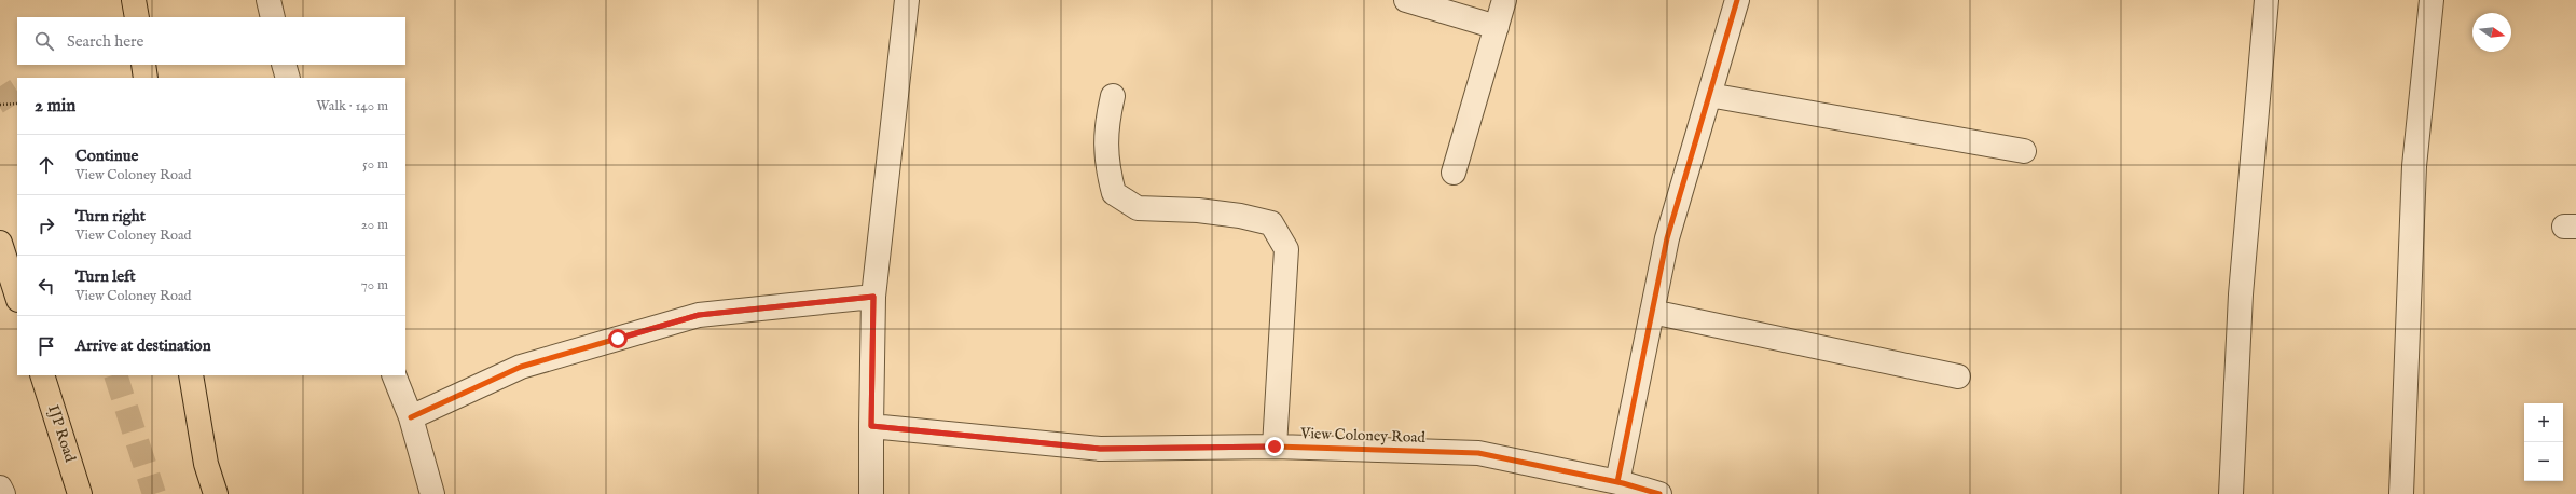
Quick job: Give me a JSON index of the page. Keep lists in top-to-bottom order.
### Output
{
  "streets": {
    "highway": ["IJP Road"],
    "street": ["View Coloney Road"]
  },
  "north": "right",
  "page": {
    "search": "Search here",
    "heading": ["2 min", "Walk · 140 m"],
    "list": [
      ["Continue", "View Coloney Road", "50 m"],
      ["Turn right", "View Coloney Road", "20 m"],
      ["Turn left", "View Coloney Road", "70 m"],
      "Arrive at destination"
    ],
    "map_buttons": ["+", "−"]
  }
}
